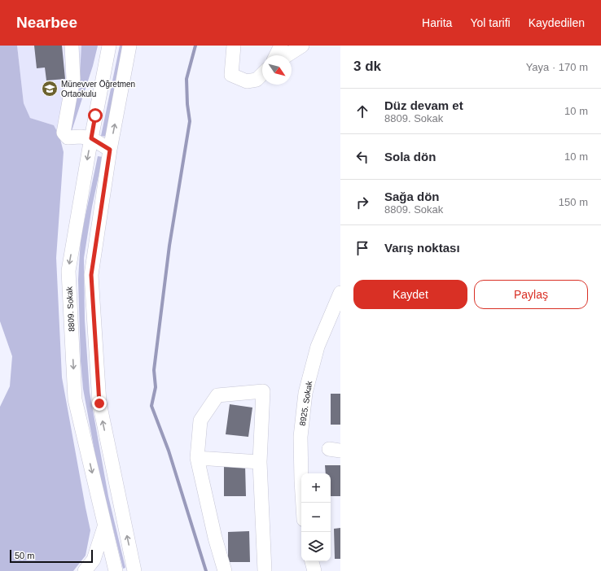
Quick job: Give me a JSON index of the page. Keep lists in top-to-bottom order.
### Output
{
  "streets": {
    "street": ["8809. Sokak", "8925. Sokak"]
  },
  "places": {
    "school or university": ["Münevver Öğretmen Ortaokulu"]
  },
  "scale_bar": "50 m",
  "north": "bottom right",
  "page": {
    "header": "Nearbee",
    "nav": ["Harita", "Yol tarifi", "Kaydedilen"],
    "heading": ["3 dk", "Yaya · 170 m"],
    "list": [
      ["Düz devam et", "8809. Sokak", "10 m"],
      ["Sola dön", "10 m"],
      ["Sağa dön", "8809. Sokak", "150 m"],
      "Varış noktası"
    ],
    "buttons": ["Kaydet", "Paylaş"],
    "map_buttons": ["+", "−"],
    "scale": "50 m"
  }
}
